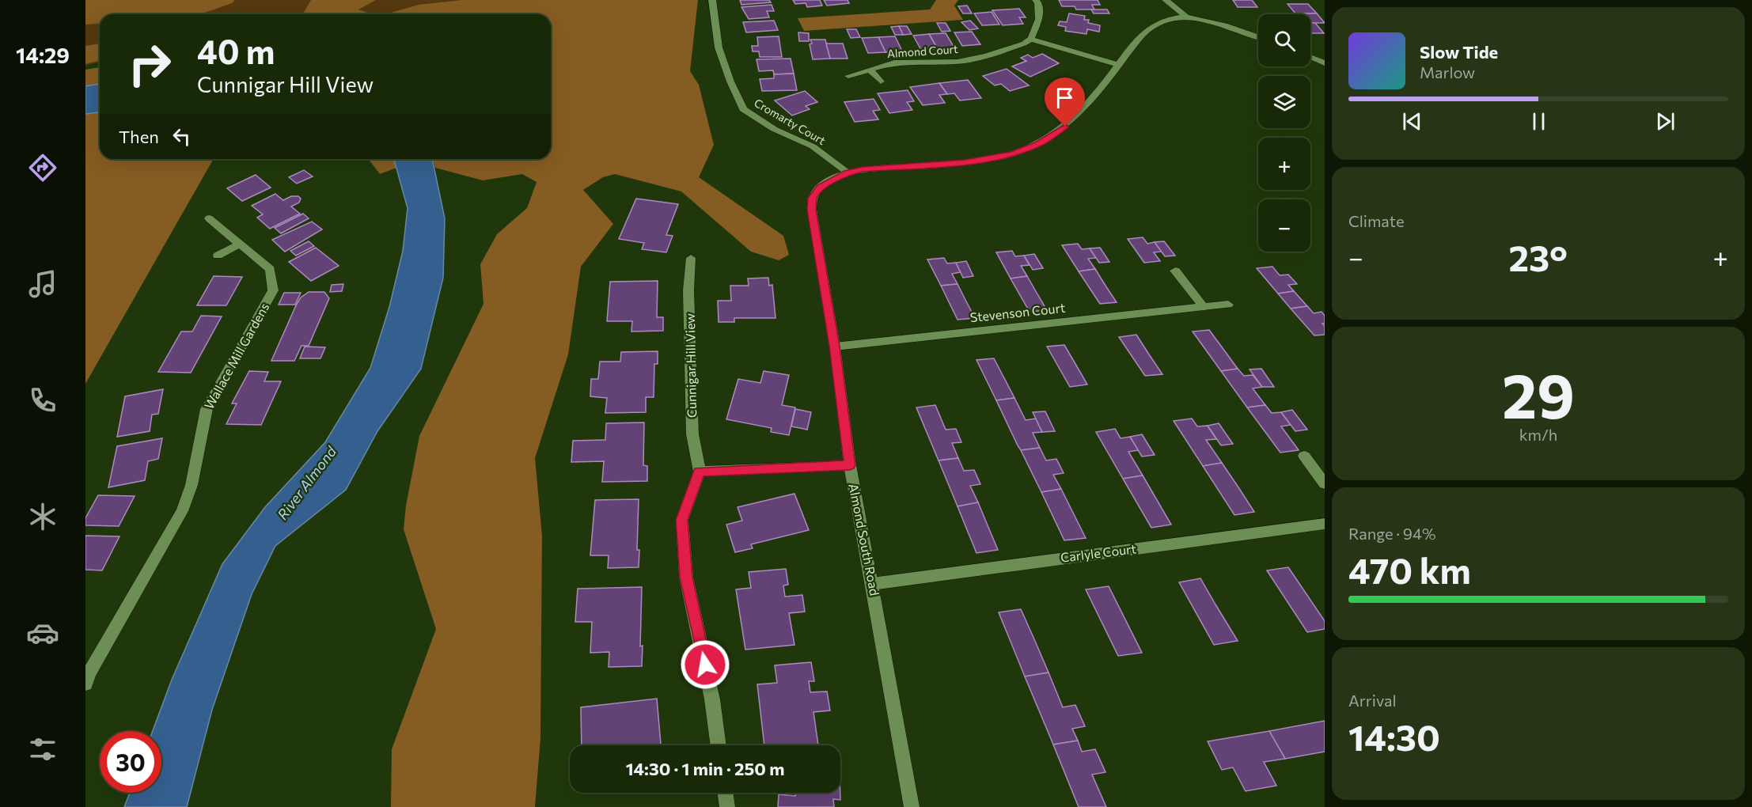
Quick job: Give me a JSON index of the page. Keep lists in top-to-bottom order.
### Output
{
  "streets": {
    "street": [
      "Almond Court",
      "Cromarty Court",
      "Stevenson Court",
      "Wallace Mill Gardens",
      "Cunnigar Hill View",
      "Almond South Road",
      "Carlyle Court"
    ]
  },
  "crossings": [
    ["Cromarty Court", "Almond South Road"],
    ["Stevenson Court", "Almond South Road"],
    ["Almond South Road", "Carlyle Court"]
  ],
  "water": ["River Almond"],
  "page": {
    "tabs": "14:29",
    "map_buttons": ["+", "−"],
    "turn": ["40 m", "Cunnigar Hill View"],
    "song": ["Slow Tide", "Marlow"],
    "then": "Then",
    "tile": [
      "Climate",
      ["29", "km/h"],
      ["Range · 94%", "470 km"],
      ["Arrival", "14:30"]
    ],
    "heat": ["−", "23°", "+"],
    "limit": "30",
    "trip": "14:30 · 1 min · 250 m"
  }
}
